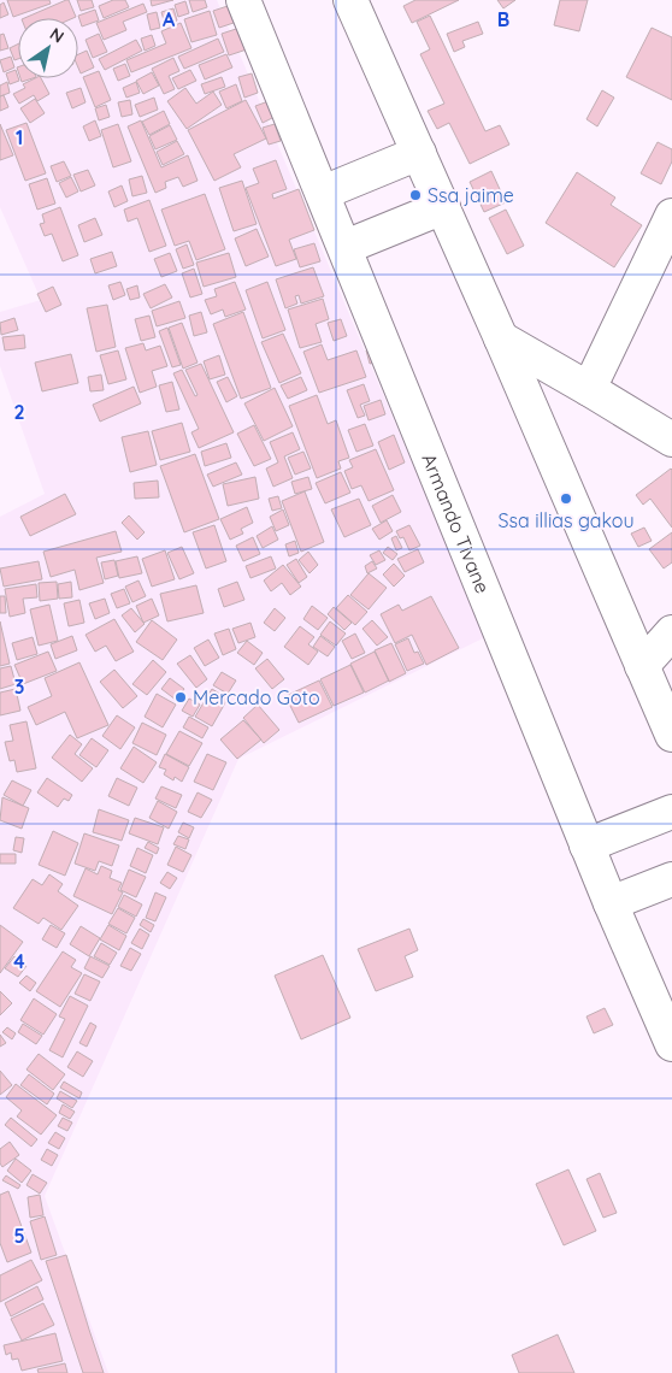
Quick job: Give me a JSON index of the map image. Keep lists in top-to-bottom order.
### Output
{
  "streets": {
    "street": ["Armando Tivane"]
  },
  "places": ["Ssa jaime", "Ssa illias gakou", "Mercado Goto"],
  "north": "top right",
  "grid": {
    "columns": ["A", "B"],
    "rows": [
      "1",
      "2",
      "3",
      "4",
      "5"
    ]
  }
}
